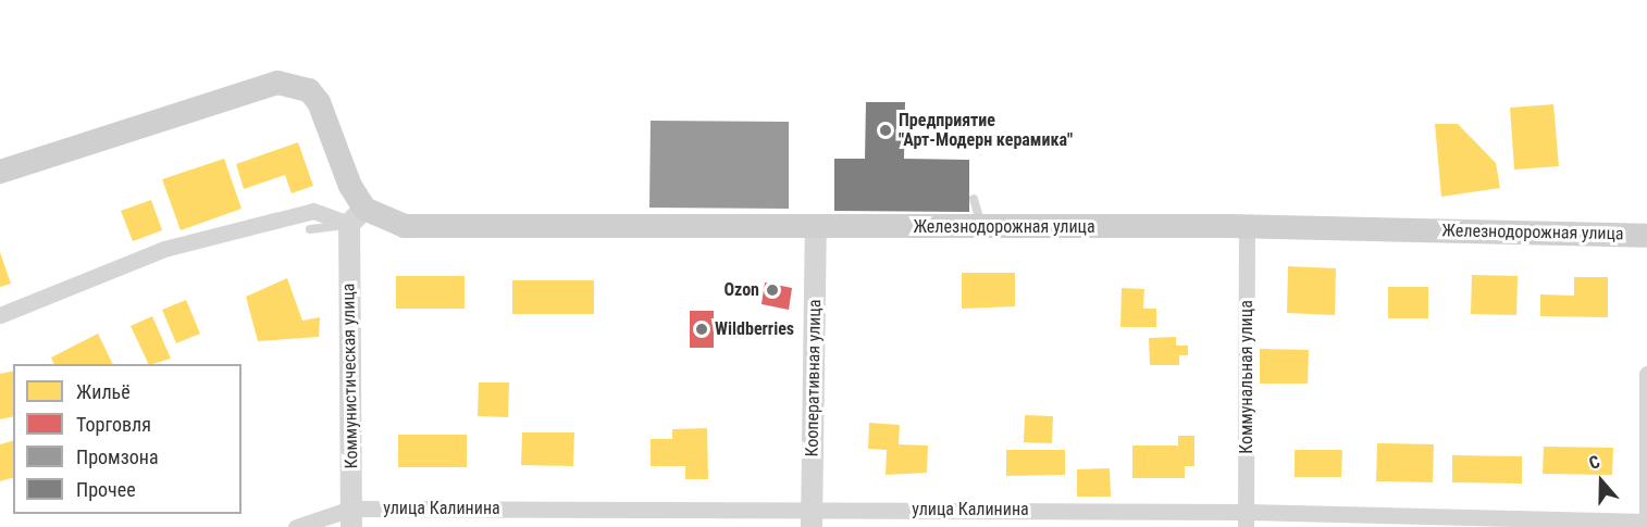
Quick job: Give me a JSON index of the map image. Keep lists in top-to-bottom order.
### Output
{
  "streets": {
    "main road": ["Железнодорожная улица"],
    "street": [
      "Коммунистическая улица",
      "Коммунальная улица",
      "Кооперативная улица",
      "улица Калинина"
    ]
  },
  "crossings": [
    ["Железнодорожная улица", "Коммунистическая улица"],
    ["Железнодорожная улица", "Коммунальная улица"],
    ["Железнодорожная улица", "Кооперативная улица"],
    ["Коммунистическая улица", "улица Калинина"],
    ["Коммунальная улица", "улица Калинина"],
    ["Кооперативная улица", "улица Калинина"]
  ],
  "places": ["Предприятие \"Арт-Модерн керамика\"", "Ozon", "Wildberries"],
  "legend": [
    "Жильё",
    "Торговля",
    "Промзона",
    "Прочее"
  ],
  "north": "top"
}
